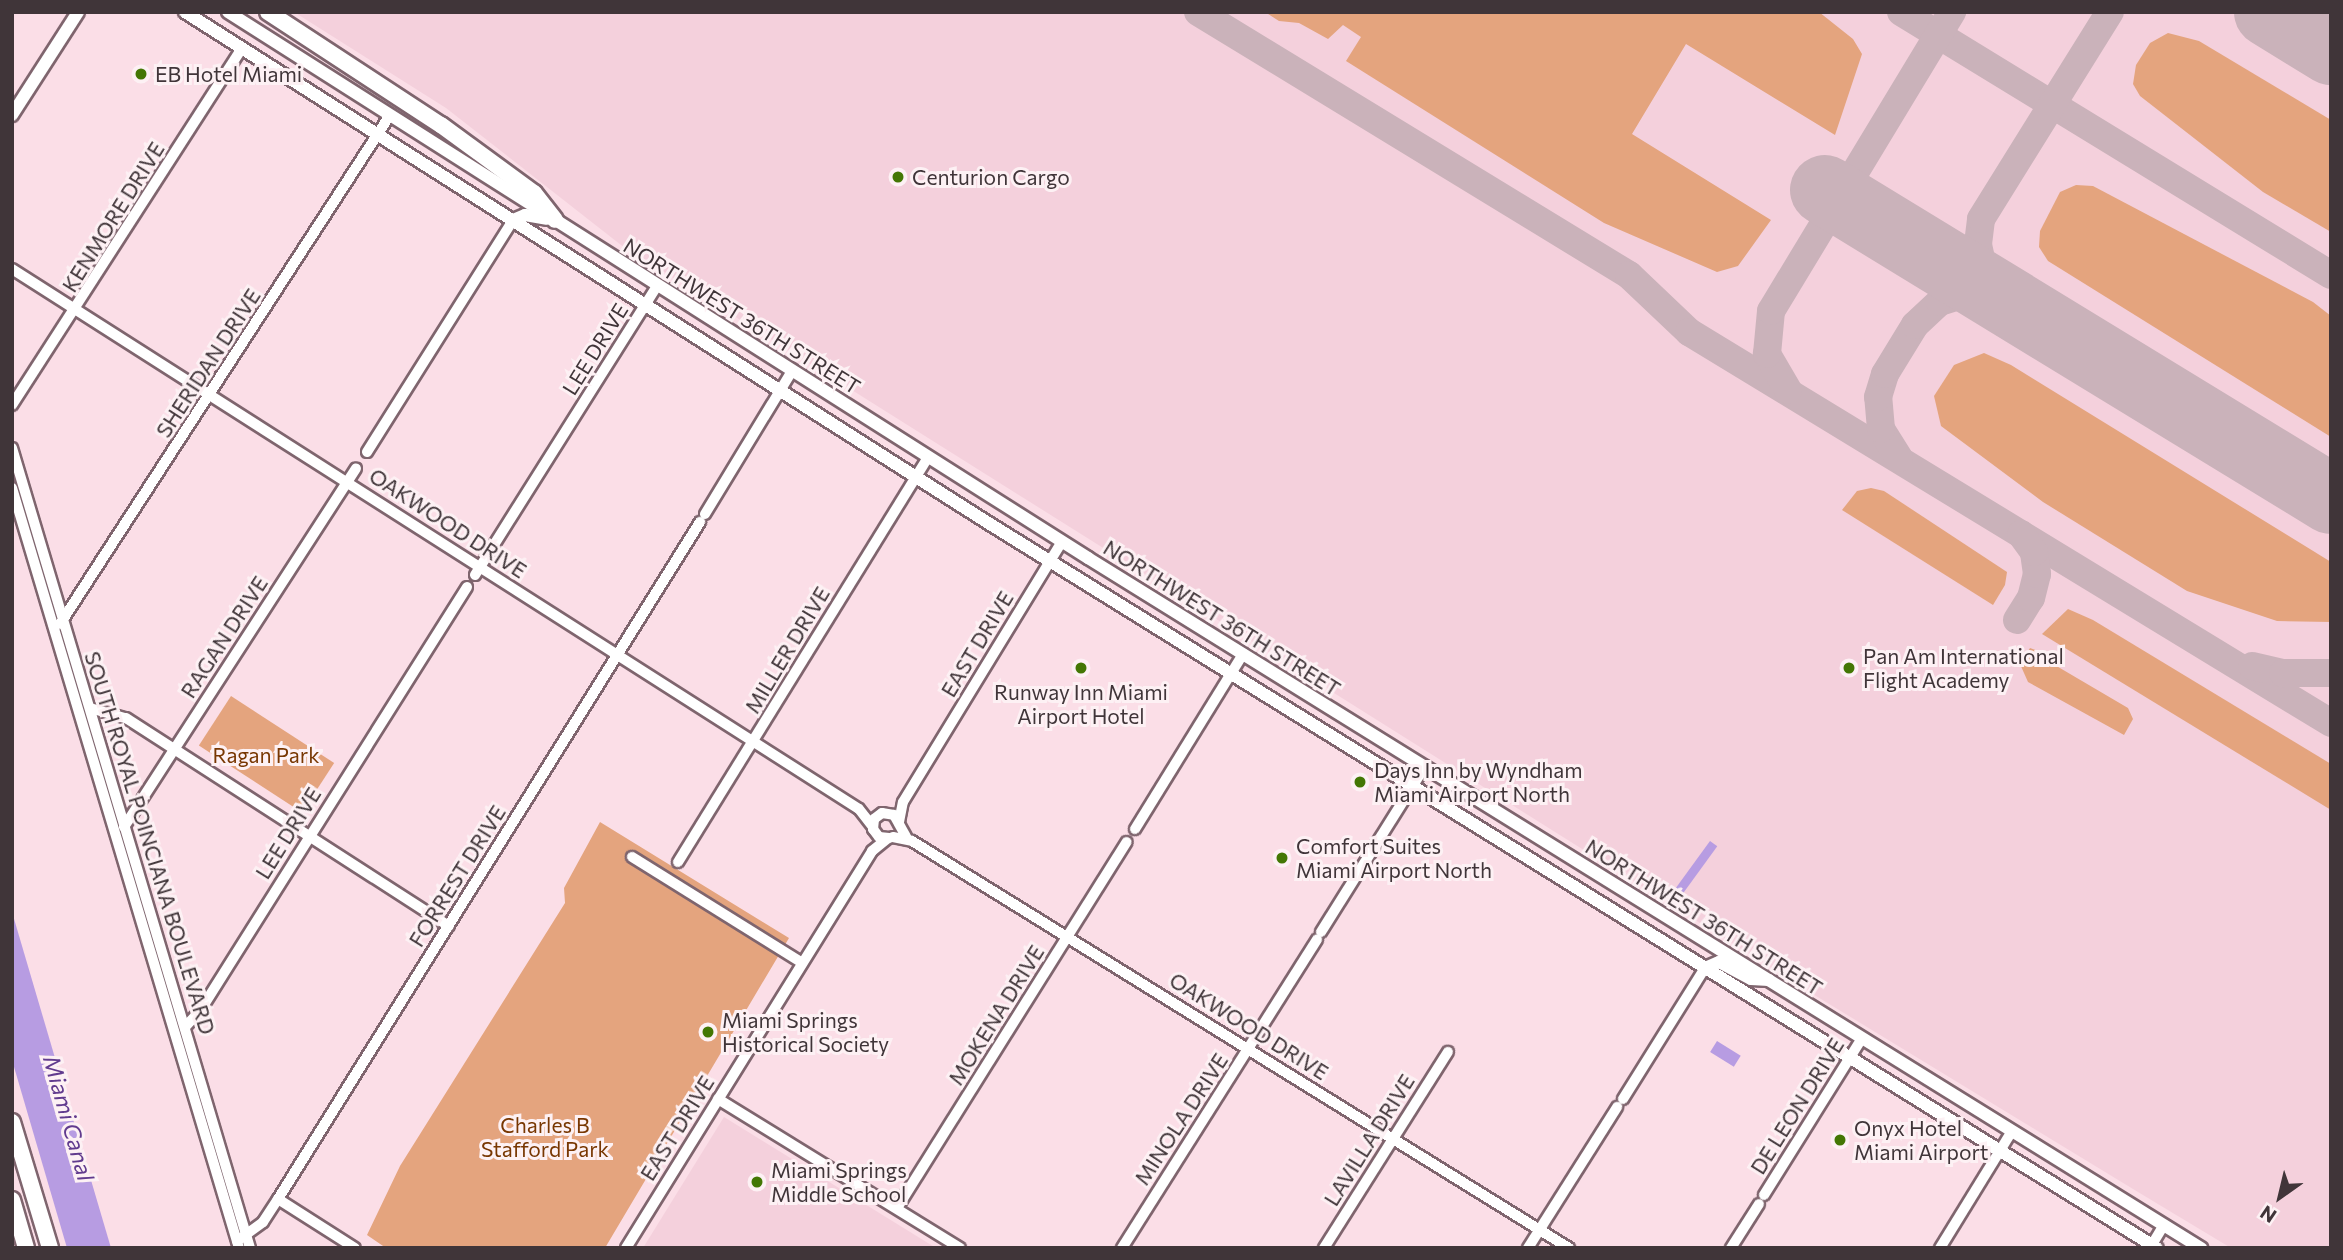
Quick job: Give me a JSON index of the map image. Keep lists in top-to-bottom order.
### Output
{
  "streets": {
    "main road": ["NORTHWEST 36TH STREET"],
    "street": [
      "KENMORE DRIVE",
      "LEE DRIVE",
      "SHERIDAN DRIVE",
      "OAKWOOD DRIVE",
      "RAGAN DRIVE",
      "EAST DRIVE",
      "MILLER DRIVE",
      "SOUTH ROYAL POINCIANA BOULEVARD",
      "FORREST DRIVE",
      "MOKENA DRIVE",
      "DE LEON DRIVE",
      "MINOLA DRIVE",
      "LAVILLA DRIVE"
    ]
  },
  "crossings": [
    ["KENMORE DRIVE", "NORTHWEST 36TH STREET"],
    ["KENMORE DRIVE", "OAKWOOD DRIVE"],
    ["NORTHWEST 36TH STREET", "LEE DRIVE"],
    ["NORTHWEST 36TH STREET", "SHERIDAN DRIVE"],
    ["NORTHWEST 36TH STREET", "EAST DRIVE"],
    ["NORTHWEST 36TH STREET", "MILLER DRIVE"],
    ["NORTHWEST 36TH STREET", "FORREST DRIVE"],
    ["NORTHWEST 36TH STREET", "DE LEON DRIVE"],
    ["NORTHWEST 36TH STREET", "MINOLA DRIVE"],
    ["LEE DRIVE", "OAKWOOD DRIVE"],
    ["LEE DRIVE", "SOUTH ROYAL POINCIANA BOULEVARD"],
    ["SHERIDAN DRIVE", "OAKWOOD DRIVE"],
    ["SHERIDAN DRIVE", "SOUTH ROYAL POINCIANA BOULEVARD"],
    ["OAKWOOD DRIVE", "RAGAN DRIVE"],
    ["OAKWOOD DRIVE", "EAST DRIVE"],
    ["OAKWOOD DRIVE", "MILLER DRIVE"],
    ["OAKWOOD DRIVE", "FORREST DRIVE"],
    ["OAKWOOD DRIVE", "MOKENA DRIVE"],
    ["OAKWOOD DRIVE", "MINOLA DRIVE"],
    ["OAKWOOD DRIVE", "LAVILLA DRIVE"],
    ["RAGAN DRIVE", "SOUTH ROYAL POINCIANA BOULEVARD"],
    ["SOUTH ROYAL POINCIANA BOULEVARD", "FORREST DRIVE"]
  ],
  "water": ["Miami Canal"],
  "parks": ["Ragan Park", "Charles B Stafford Park"],
  "places": [
    "EB Hotel Miami",
    "Centurion Cargo",
    "Runway Inn Miami Airport Hotel",
    "Pan Am International Flight Academy",
    "Days Inn by Wyndham Miami Airport North",
    "Comfort Suites Miami Airport North",
    "Miami Springs Historical Society",
    "Onyx Hotel Miami Airport",
    "Miami Springs Middle School"
  ],
  "north": "bottom left"
}
